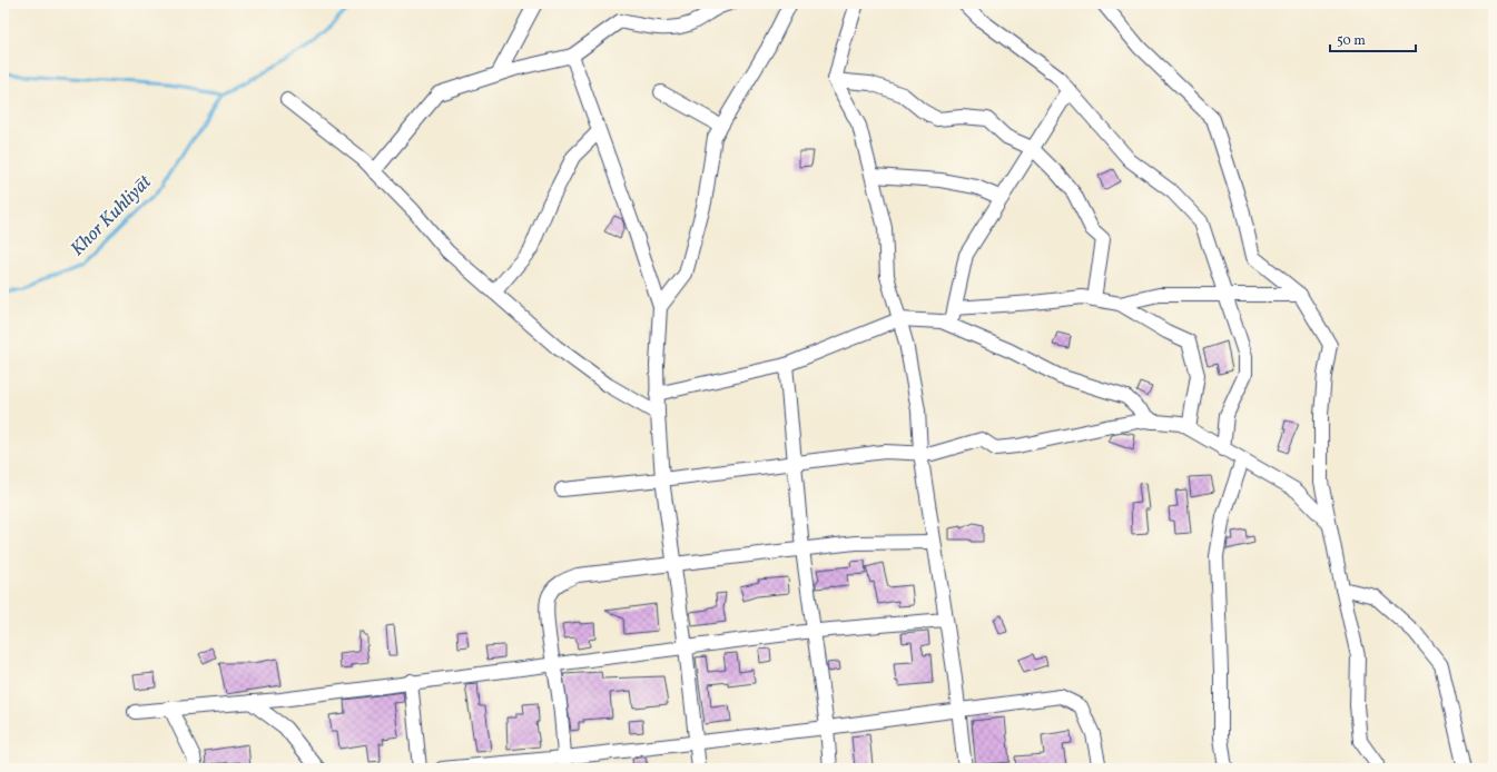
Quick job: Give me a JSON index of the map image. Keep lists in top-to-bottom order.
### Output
{
  "water": ["Khor Kuhliyāt"],
  "scale_bar": "50 m"
}
